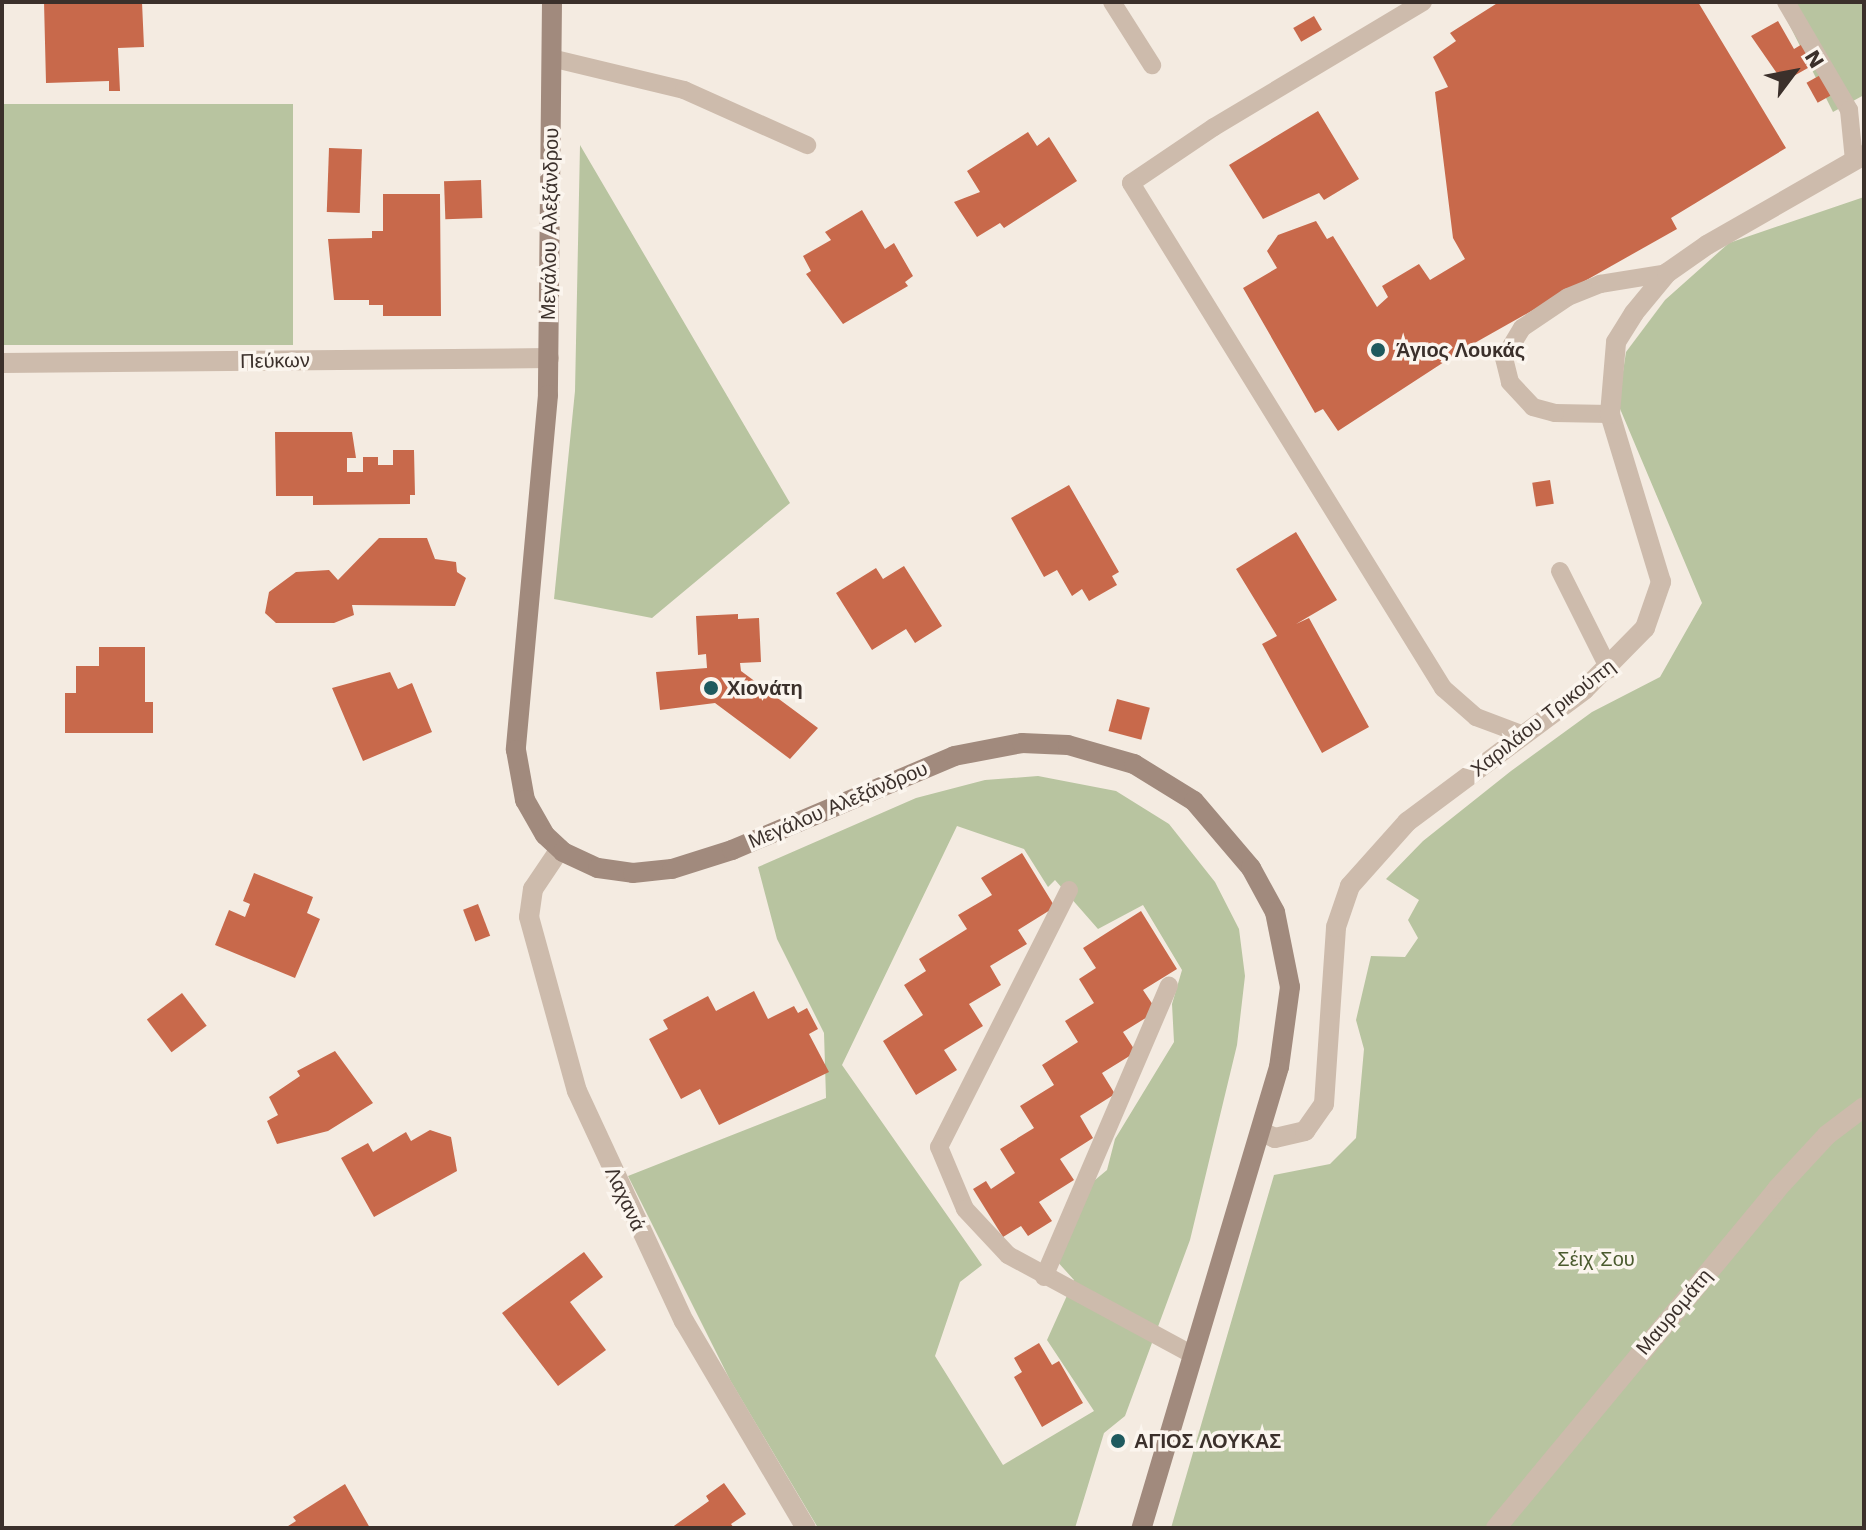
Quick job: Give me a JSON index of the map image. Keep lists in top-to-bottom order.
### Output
{
  "streets": {
    "main road": ["Μεγάλου Αλεξάνδρου"],
    "street": [
      "Πεύκων",
      "Χαριλάου Τρικούπη",
      "Λαχανά",
      "Μαυρομάτη"
    ]
  },
  "crossings": [
    ["Μεγάλου Αλεξάνδρου", "Πεύκων"],
    ["Μεγάλου Αλεξάνδρου", "Χαριλάου Τρικούπη"],
    ["Μεγάλου Αλεξάνδρου", "Λαχανά"]
  ],
  "parks": ["Σέιχ Σου"],
  "places": ["Άγιος Λουκάς", "Χιονάτη", "ΑΓΙΟΣ ΛΟΥΚΑΣ"],
  "north": "top right"
}
